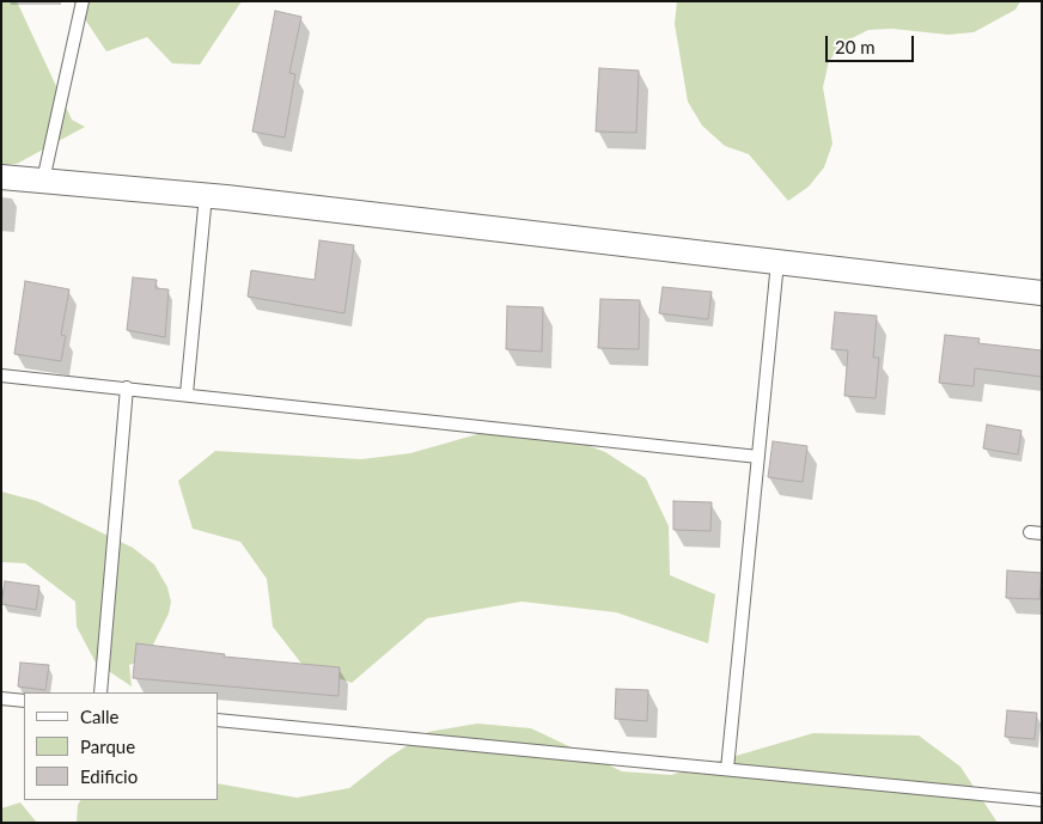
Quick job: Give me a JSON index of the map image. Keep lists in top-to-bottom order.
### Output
{
  "legend": ["Calle", "Parque", "Edificio"],
  "scale_bar": "20 m"
}
